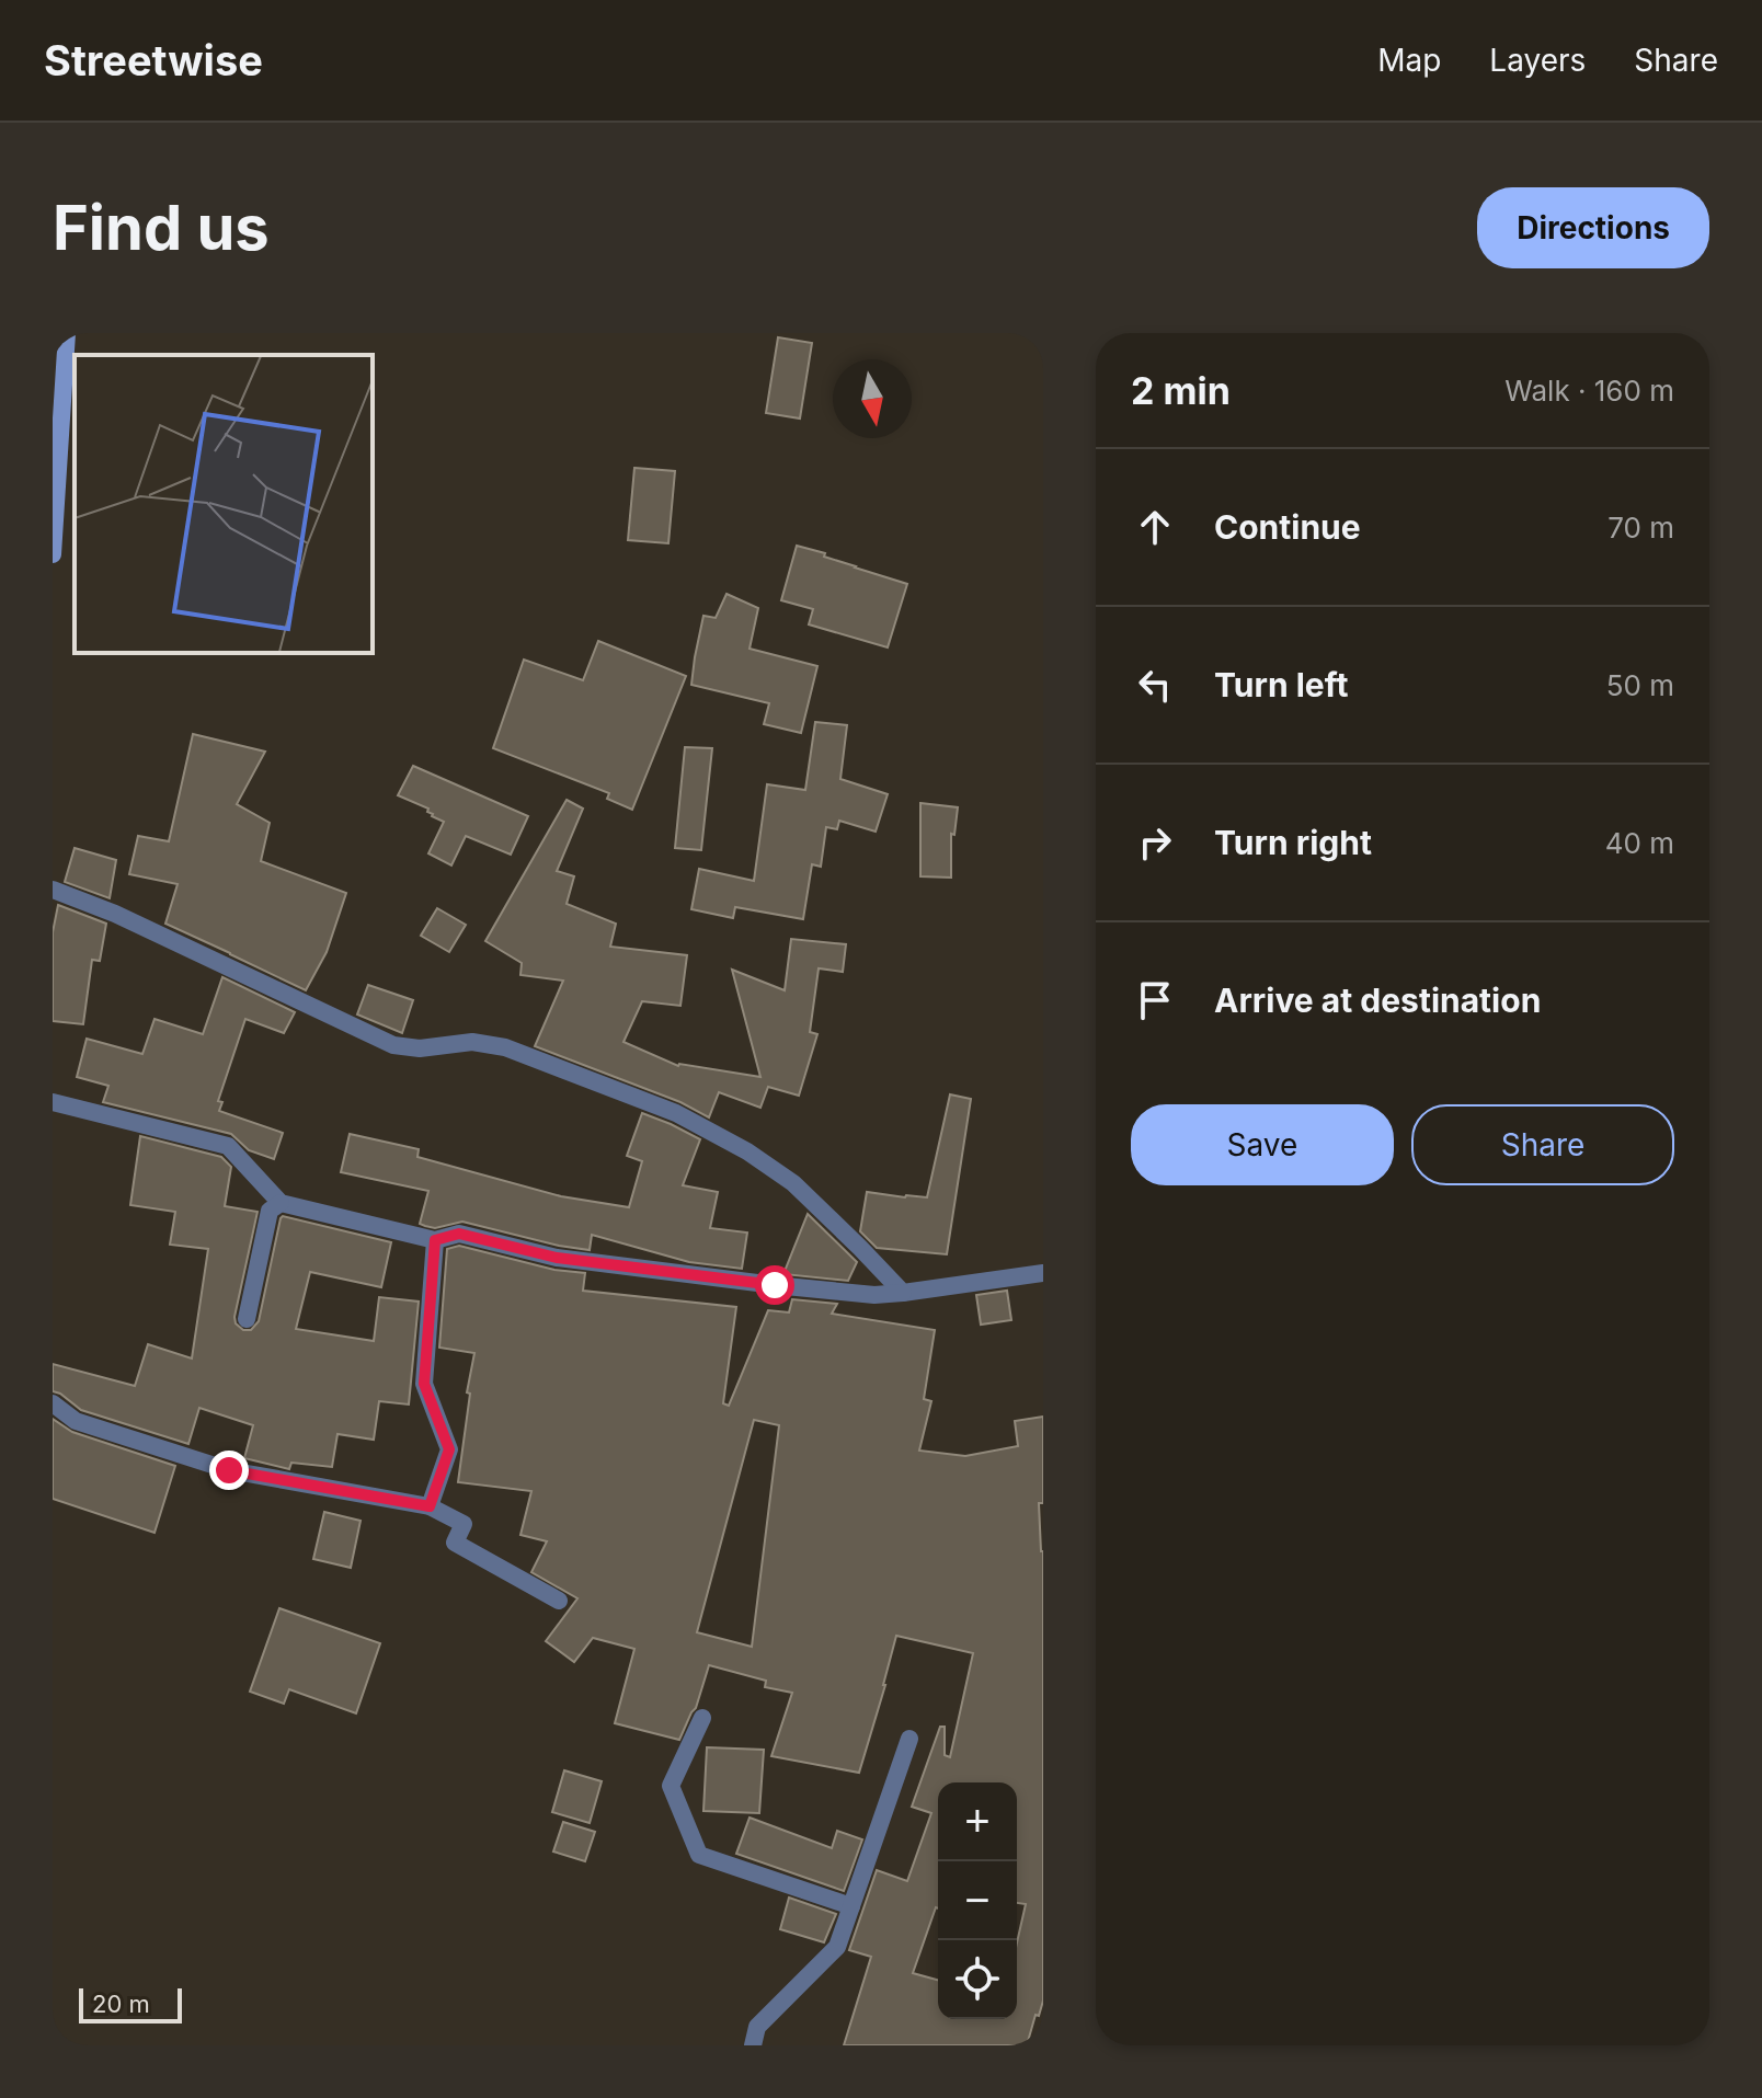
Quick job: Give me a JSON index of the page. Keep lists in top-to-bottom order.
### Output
{
  "scale_bar": "20 m",
  "north": "bottom",
  "page": {
    "header": "Streetwise",
    "nav": ["Map", "Layers", "Share"],
    "buttons": [
      "Directions",
      ["Save", "Share"]
    ],
    "title": "Find us",
    "heading": ["2 min", "Walk · 160 m"],
    "list": [
      ["Continue", "70 m"],
      ["Turn left", "50 m"],
      ["Turn right", "40 m"],
      "Arrive at destination"
    ],
    "map_buttons": ["+", "−"],
    "scale": "20 m"
  }
}
